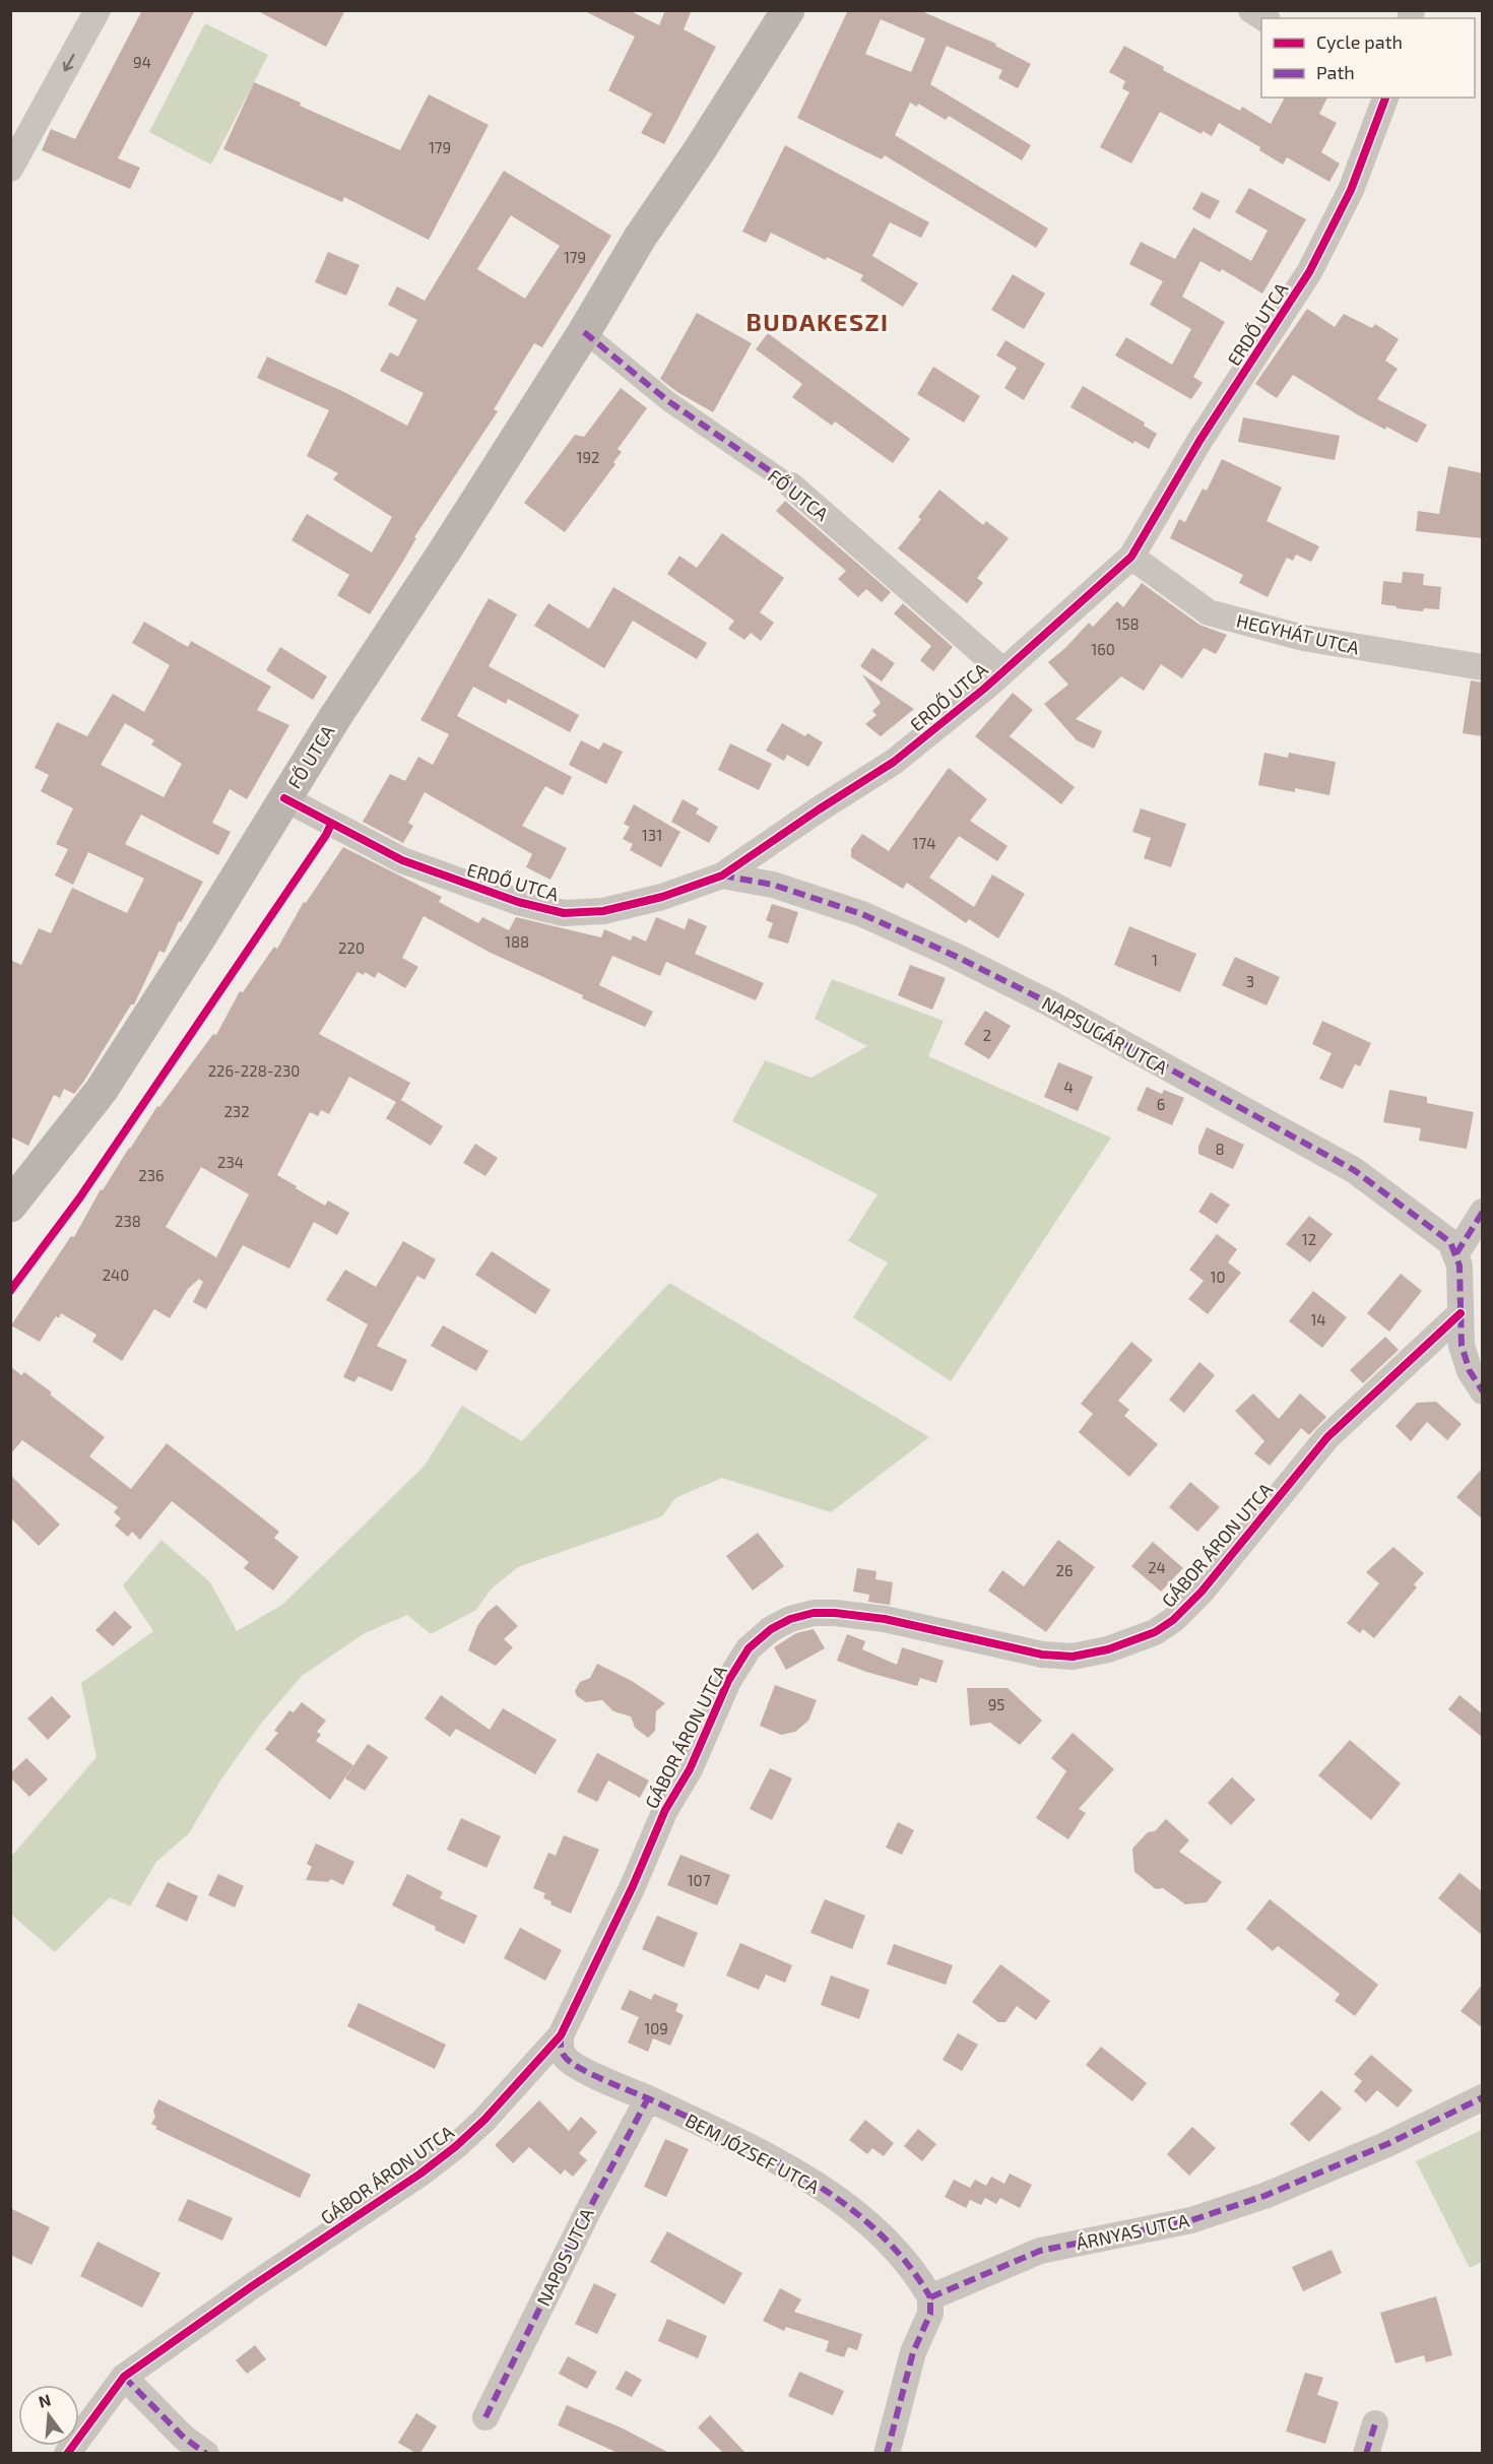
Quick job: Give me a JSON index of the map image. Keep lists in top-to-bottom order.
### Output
{
  "streets": {
    "main road": ["FŐ UTCA"],
    "street": [
      "ERDŐ UTCA",
      "HEGYHÁT UTCA",
      "NAPSUGÁR UTCA",
      "GÁBOR ÁRON UTCA",
      "BEM JÓZSEF UTCA",
      "ÁRNYAS UTCA",
      "NAPOS UTCA"
    ]
  },
  "crossings": [
    ["ERDŐ UTCA", "FŐ UTCA"],
    ["ERDŐ UTCA", "HEGYHÁT UTCA"],
    ["ERDŐ UTCA", "NAPSUGÁR UTCA"],
    ["GÁBOR ÁRON UTCA", "BEM JÓZSEF UTCA"],
    ["BEM JÓZSEF UTCA", "ÁRNYAS UTCA"],
    ["BEM JÓZSEF UTCA", "NAPOS UTCA"]
  ],
  "districts": ["BUDAKESZI"],
  "house_numbers": [
    "94",
    "179",
    "179",
    "192",
    "158",
    "160",
    "131",
    "174",
    "188",
    "220",
    "1",
    "3",
    "2",
    "226-228-230",
    "4",
    "6",
    "232",
    "8",
    "234",
    "236",
    "238",
    "12",
    "240",
    "10",
    "14",
    "24",
    "26",
    "95",
    "107",
    "109"
  ],
  "legend": ["Cycle path", "Path"],
  "north": "top"
}
